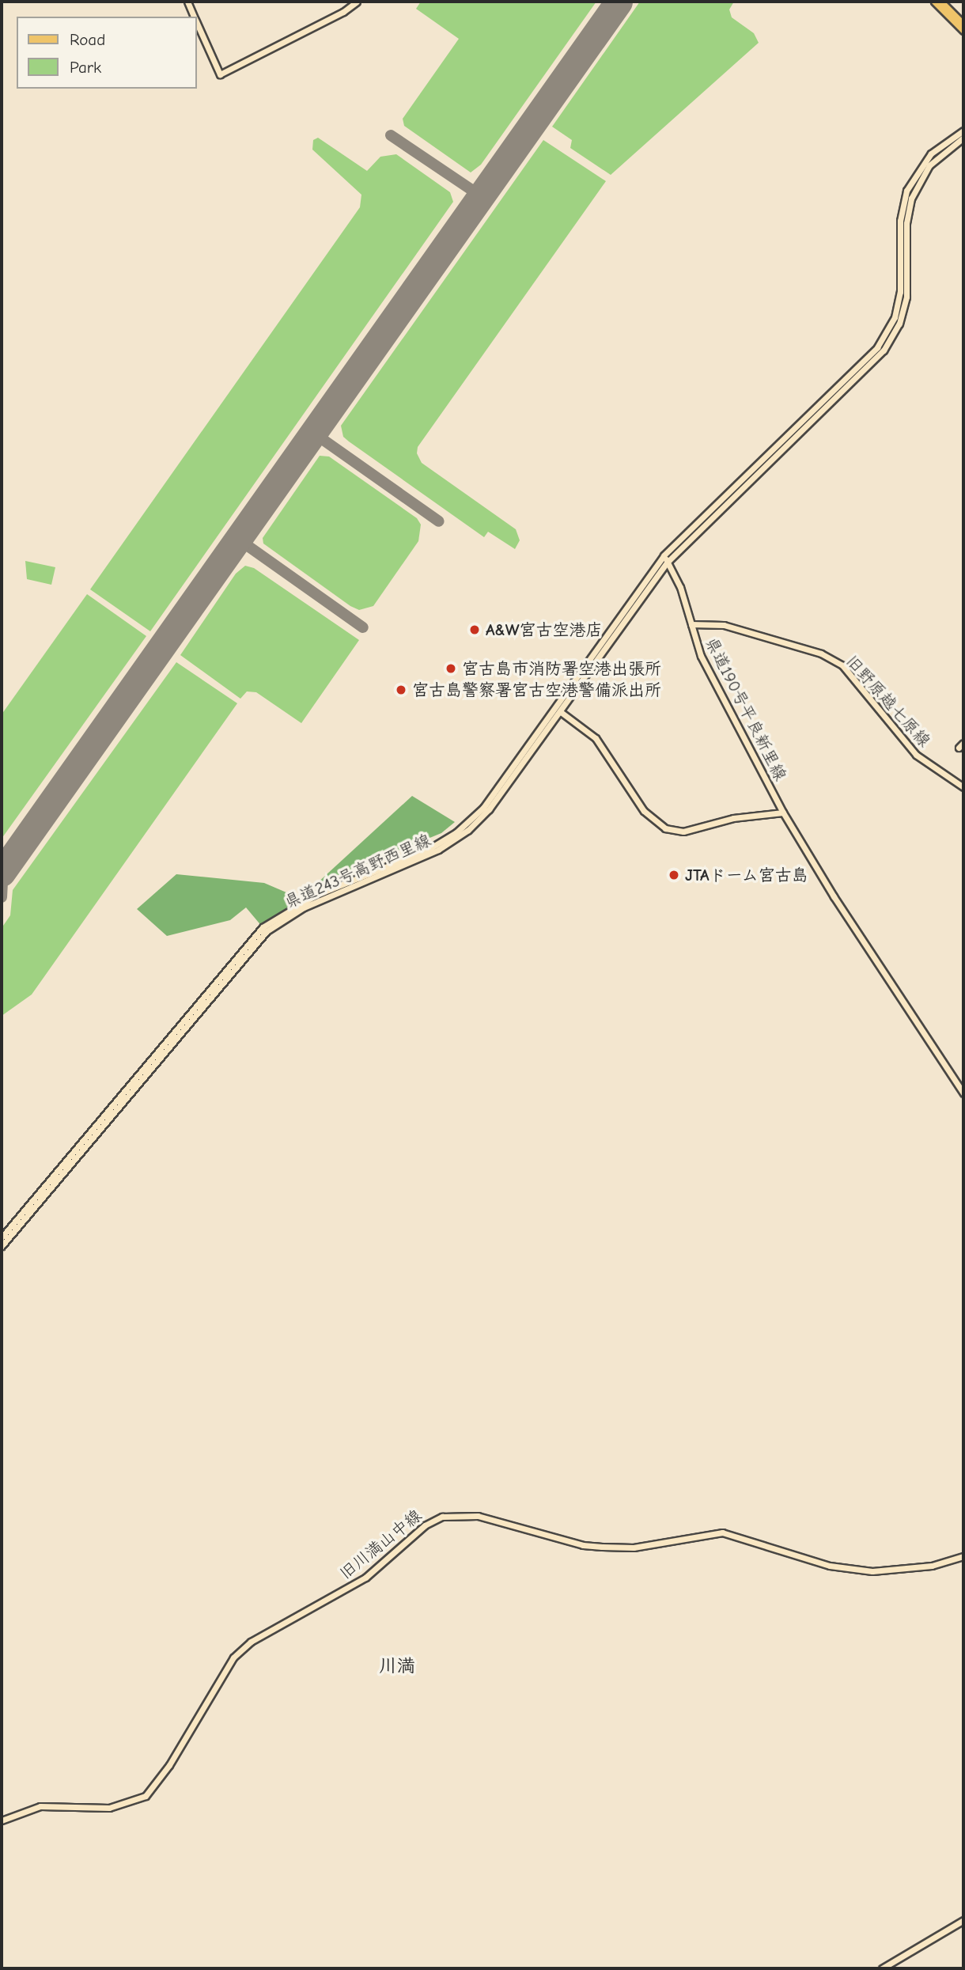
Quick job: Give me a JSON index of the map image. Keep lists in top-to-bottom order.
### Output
{
  "streets": {
    "main road": [
      "旧野原越七原線",
      "県道190号平良新里線",
      "県道243号高野西里線",
      "旧川満山中線"
    ]
  },
  "crossings": [
    ["旧野原越七原線", "県道190号平良新里線"],
    ["県道190号平良新里線", "県道243号高野西里線"]
  ],
  "districts": ["川満"],
  "places": [
    "A&W宮古空港店",
    "宮古島市消防署空港出張所",
    "宮古島警察署宮古空港警備派出所",
    "JTAドーム宮古島"
  ],
  "legend": ["Road", "Park"]
}
